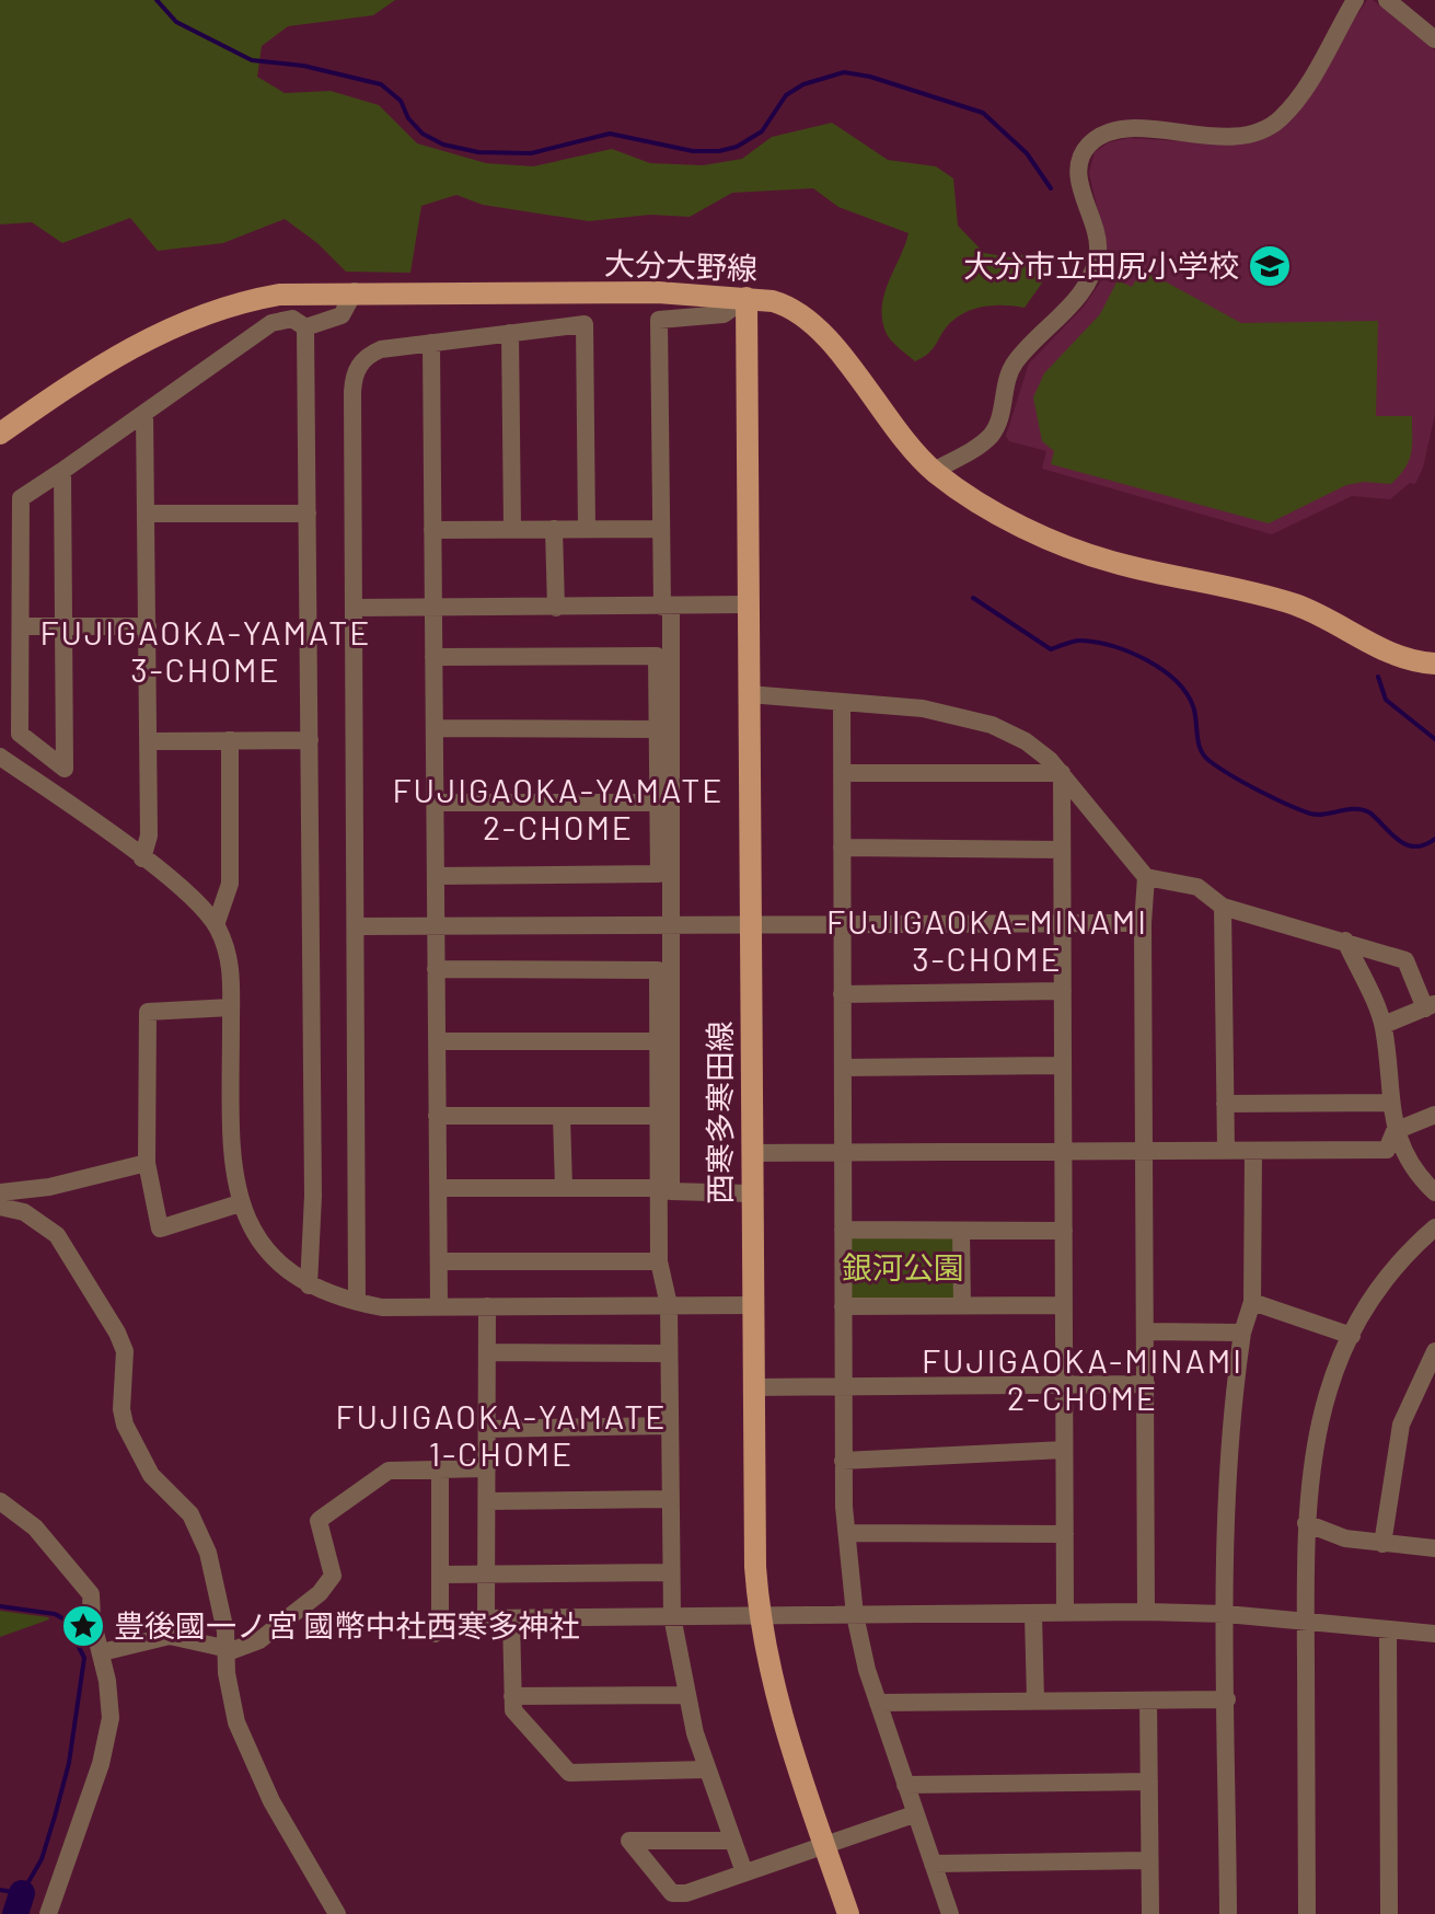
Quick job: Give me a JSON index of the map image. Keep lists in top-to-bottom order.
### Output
{
  "streets": {
    "main road": ["大分大野線", "西寒多寒田線"]
  },
  "crossings": [
    ["大分大野線", "西寒多寒田線"]
  ],
  "districts": [
    "FUJIGAOKA-YAMATE 3-CHOME",
    "FUJIGAOKA-YAMATE 2-CHOME",
    "FUJIGAOKA-MINAMI 3-CHOME",
    "FUJIGAOKA-MINAMI 2-CHOME",
    "FUJIGAOKA-YAMATE 1-CHOME"
  ],
  "parks": ["銀河公園"],
  "places": {
    "school or university": ["大分市立田尻小学校"],
    "place": ["豊後國一ノ宮 國幣中社西寒多神社"]
  }
}
